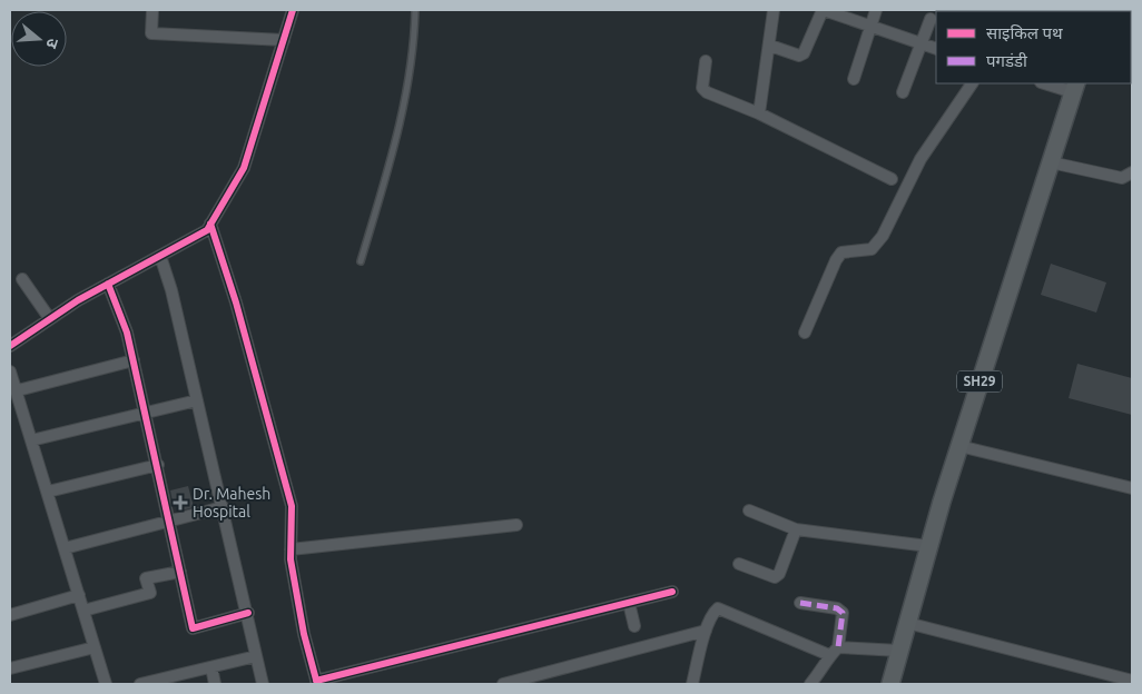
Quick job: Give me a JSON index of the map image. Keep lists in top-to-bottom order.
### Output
{
  "streets": {
    "main road": ["SH29"]
  },
  "places": {
    "health": ["Dr. Mahesh Hospital"]
  },
  "legend": ["साइकिल पथ", "पगडंडी"],
  "north": "right"
}
